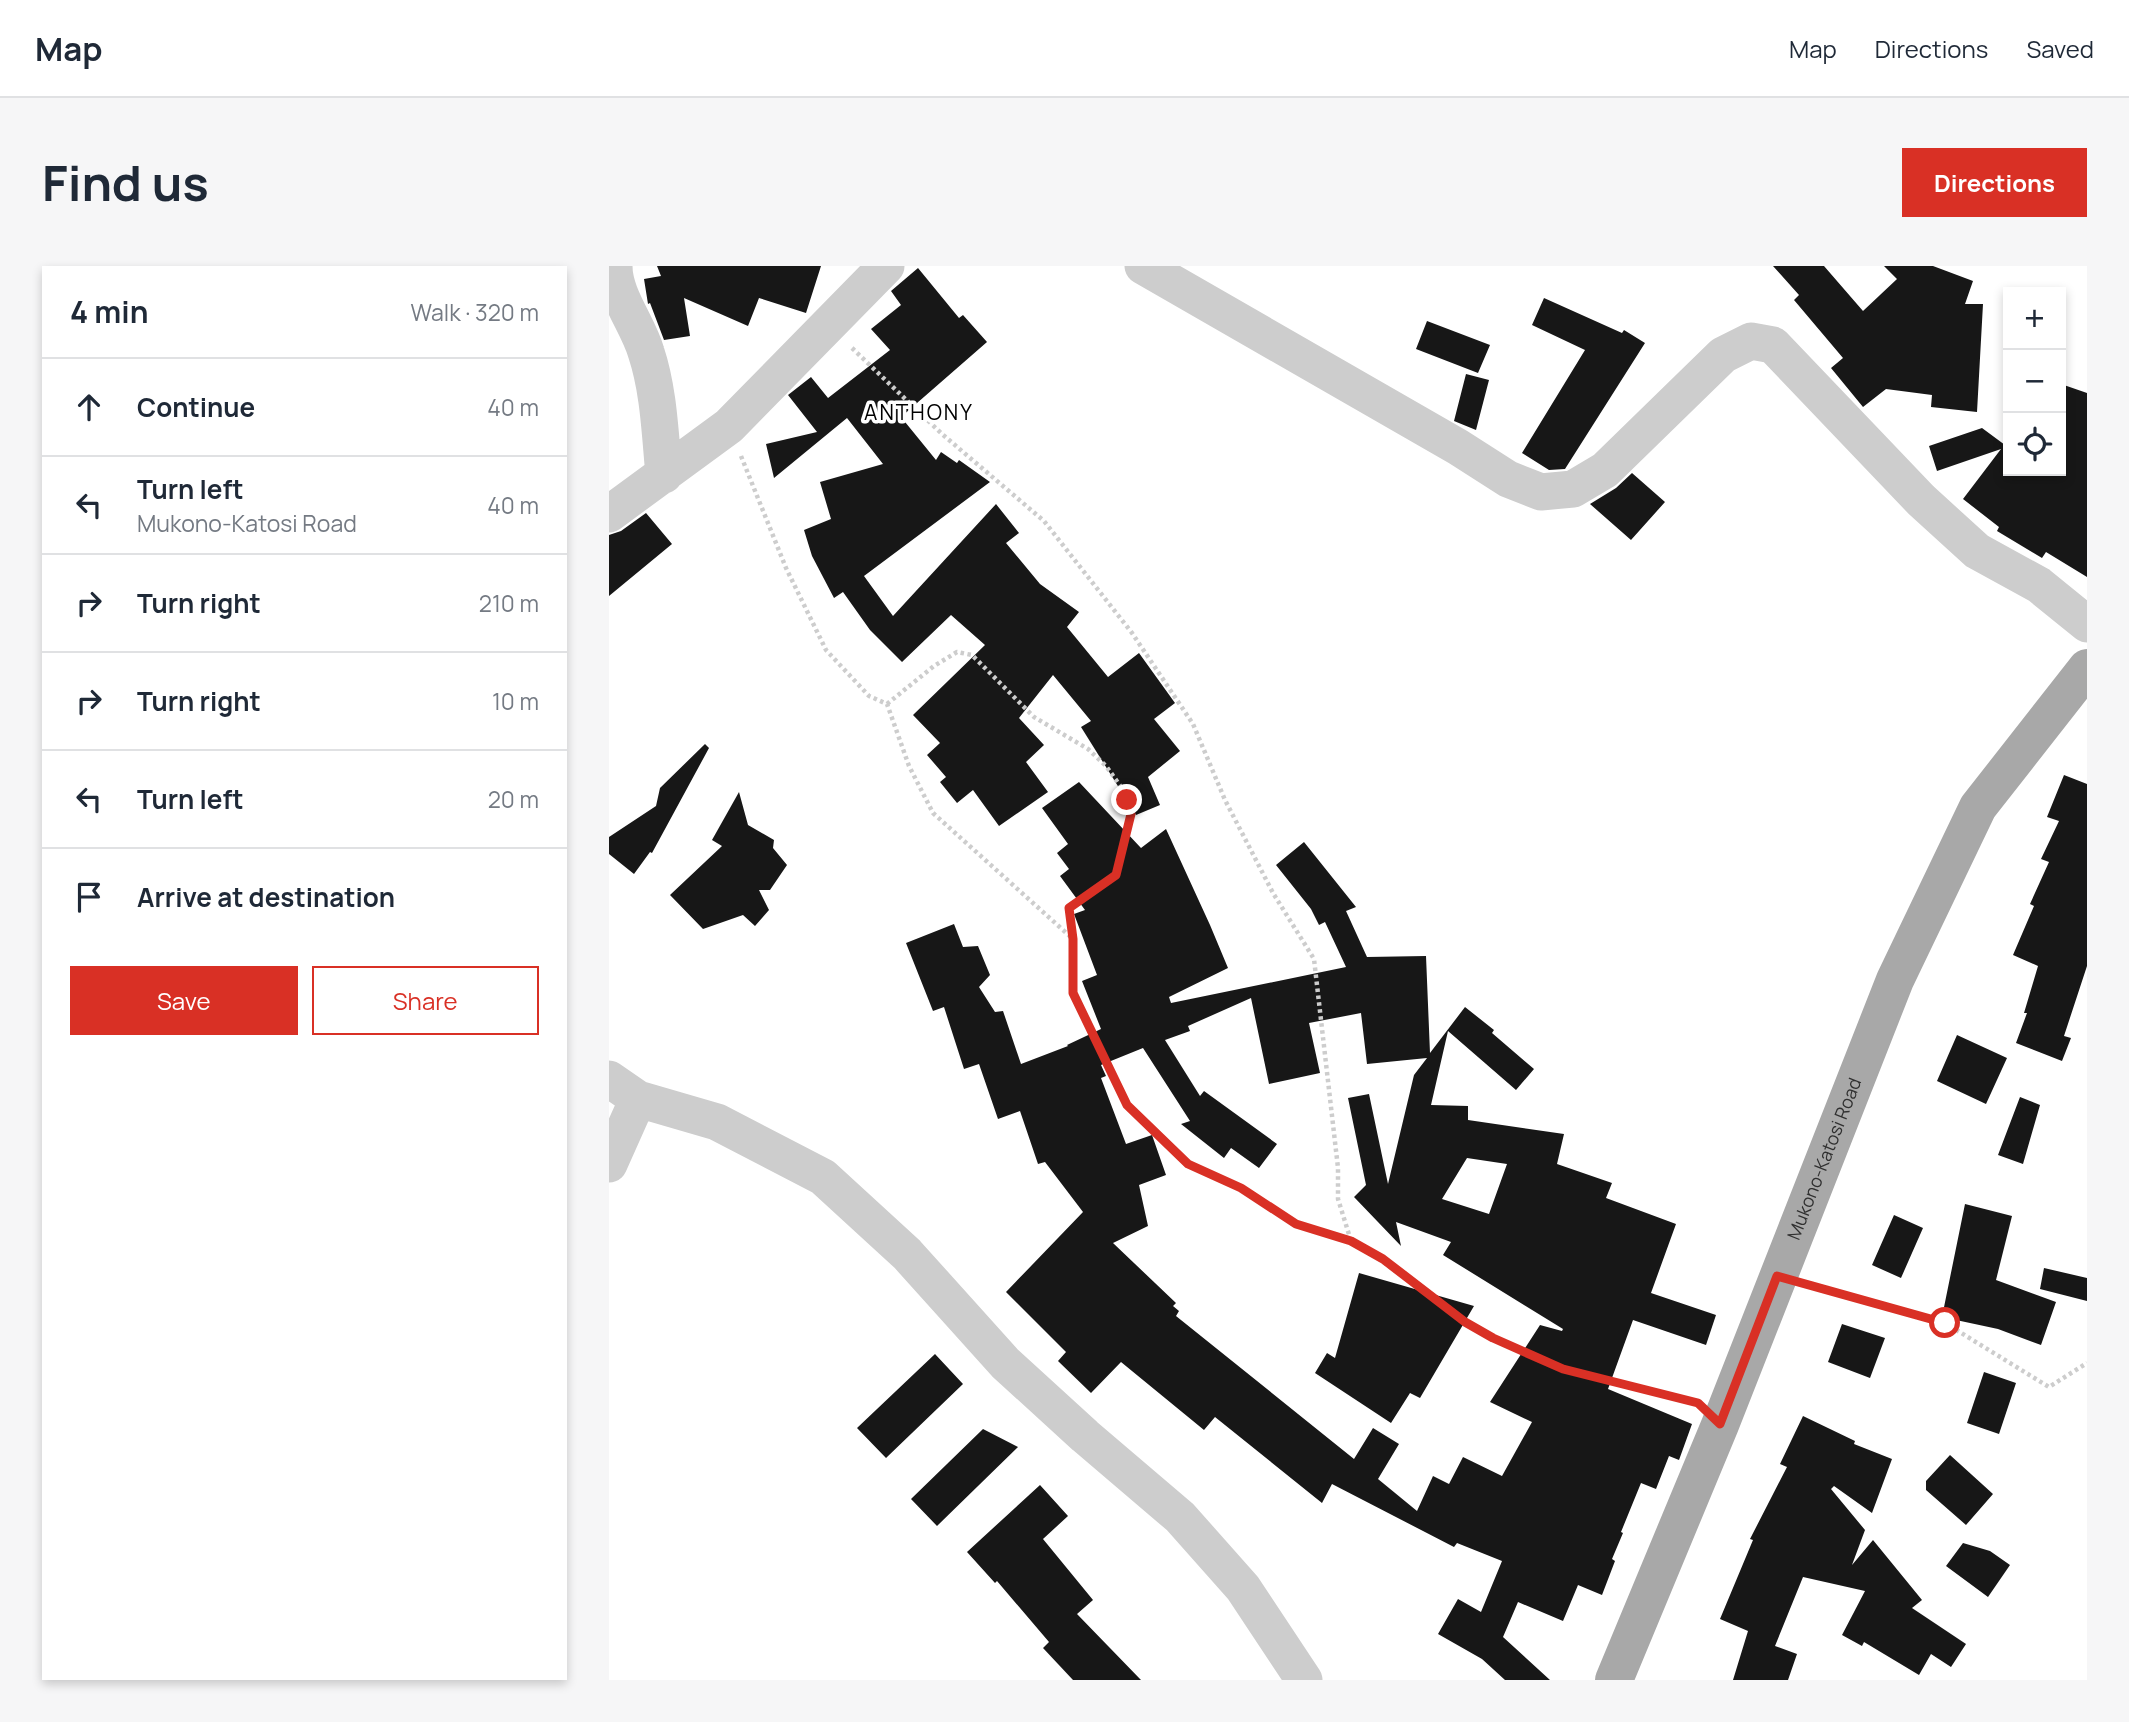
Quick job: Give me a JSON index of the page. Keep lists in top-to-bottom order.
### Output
{
  "streets": {
    "main road": ["Mukono-Katosi Road"]
  },
  "districts": ["ANTHONY"],
  "page": {
    "header": "Map",
    "nav": ["Map", "Directions", "Saved"],
    "buttons": [
      "Directions",
      ["Save", "Share"]
    ],
    "title": "Find us",
    "heading": ["4 min", "Walk · 320 m"],
    "map_buttons": ["+", "−"],
    "list": [
      ["Continue", "40 m"],
      ["Turn left", "Mukono-Katosi Road", "40 m"],
      ["Turn right", "210 m"],
      ["Turn right", "10 m"],
      ["Turn left", "20 m"],
      "Arrive at destination"
    ]
  }
}
